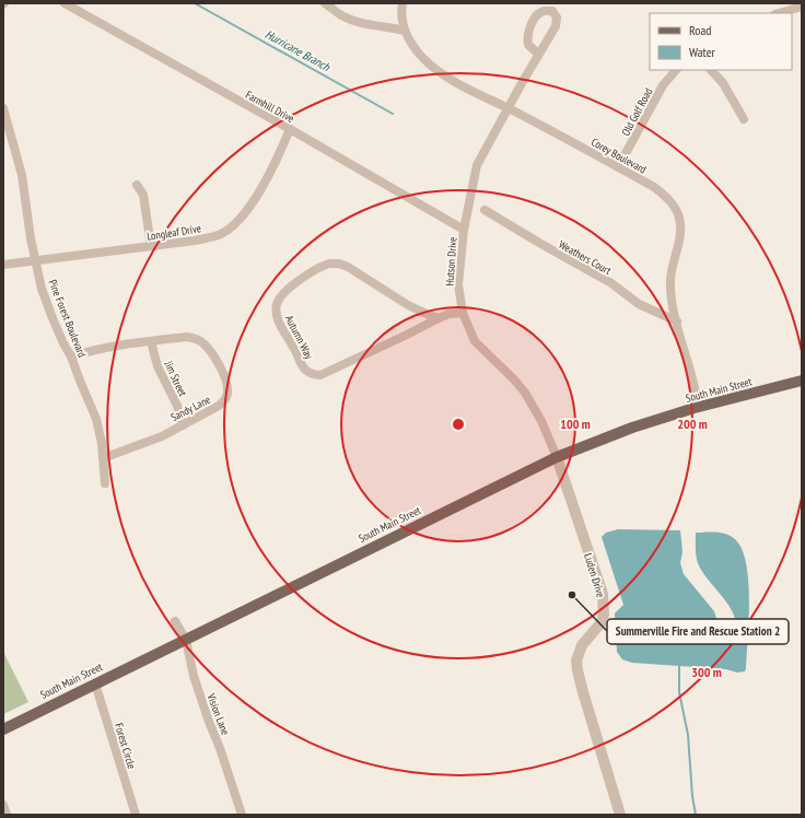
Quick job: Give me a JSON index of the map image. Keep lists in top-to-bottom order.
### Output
{
  "streets": {
    "main road": ["South Main Street"],
    "street": [
      "Farmhill Drive",
      "Old Golf Road",
      "Corey Boulevard",
      "Longleaf Drive",
      "Weathers Court",
      "Hutson Drive",
      "Pine Forest Boulevard",
      "Autumn Way",
      "Jim Street",
      "Sandy Lane",
      "Luden Drive",
      "Vision Lane",
      "Forest Circle"
    ]
  },
  "crossings": [
    ["Farmhill Drive", "Longleaf Drive"],
    ["Farmhill Drive", "Hutson Drive"],
    ["Old Golf Road", "Corey Boulevard"],
    ["Corey Boulevard", "Weathers Court"],
    ["Corey Boulevard", "Hutson Drive"],
    ["Corey Boulevard", "South Main Street"],
    ["Longleaf Drive", "Pine Forest Boulevard"],
    ["Hutson Drive", "Autumn Way"],
    ["Hutson Drive", "South Main Street"],
    ["Hutson Drive", "Luden Drive"],
    ["Pine Forest Boulevard", "Sandy Lane"],
    ["Jim Street", "Sandy Lane"],
    ["South Main Street", "Luden Drive"],
    ["South Main Street", "Vision Lane"],
    ["South Main Street", "Forest Circle"]
  ],
  "water": ["Hurricane Branch"],
  "places": ["Summerville Fire and Rescue Station 2"],
  "legend": ["Road", "Water"],
  "rings": ["100 m", "200 m", "300 m"]
}
